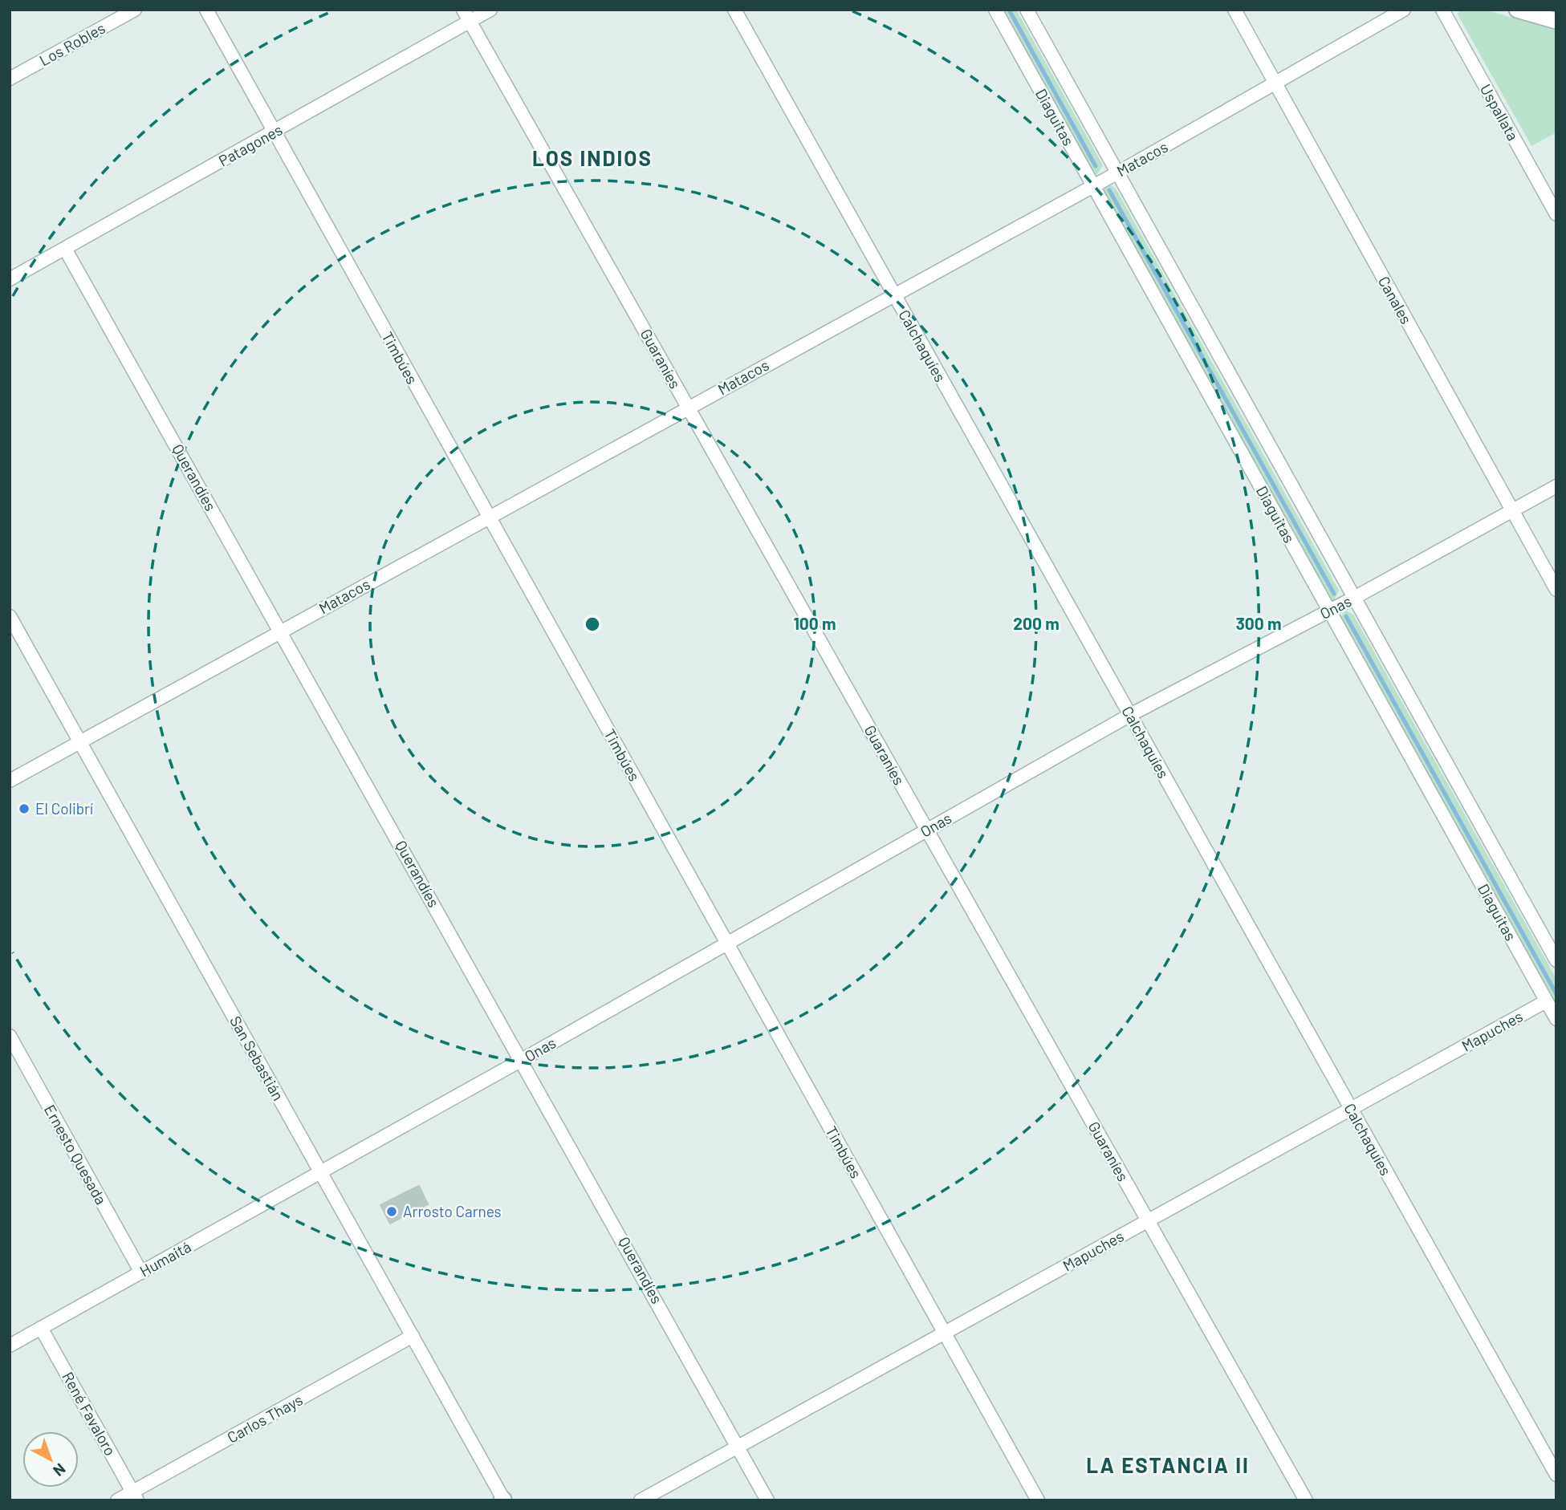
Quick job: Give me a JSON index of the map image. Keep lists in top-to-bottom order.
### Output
{
  "streets": {
    "street": [
      "Los Robles",
      "Uspallata",
      "Diaguitas",
      "Patagones",
      "Matacos",
      "Canales",
      "Calchaquíes",
      "Timbúes",
      "Guaraníes",
      "Querandíes",
      "Onas",
      "Mapuches",
      "San Sebastián",
      "Ernesto Quesada",
      "Humaitá",
      "René Favaloro",
      "Carlos Thays"
    ]
  },
  "crossings": [
    ["Diaguitas", "Matacos"],
    ["Diaguitas", "Onas"],
    ["Diaguitas", "Mapuches"],
    ["Patagones", "Timbúes"],
    ["Patagones", "Guaraníes"],
    ["Patagones", "Querandíes"],
    ["Matacos", "Canales"],
    ["Matacos", "Calchaquíes"],
    ["Matacos", "Timbúes"],
    ["Matacos", "Guaraníes"],
    ["Matacos", "Querandíes"],
    ["Matacos", "San Sebastián"],
    ["Canales", "Onas"],
    ["Calchaquíes", "Onas"],
    ["Calchaquíes", "Mapuches"],
    ["Timbúes", "Onas"],
    ["Timbúes", "Mapuches"],
    ["Guaraníes", "Onas"],
    ["Guaraníes", "Mapuches"],
    ["Querandíes", "Onas"],
    ["Querandíes", "Mapuches"],
    ["Onas", "San Sebastián"],
    ["Onas", "Humaitá"],
    ["San Sebastián", "Humaitá"],
    ["San Sebastián", "Carlos Thays"],
    ["Ernesto Quesada", "Humaitá"],
    ["Humaitá", "René Favaloro"],
    ["René Favaloro", "Carlos Thays"]
  ],
  "districts": ["LOS INDIOS", "LA ESTANCIA II"],
  "places": ["El Colibrí", "Arrosto Carnes"],
  "north": "bottom right",
  "rings": ["100 m", "200 m", "300 m"]
}
